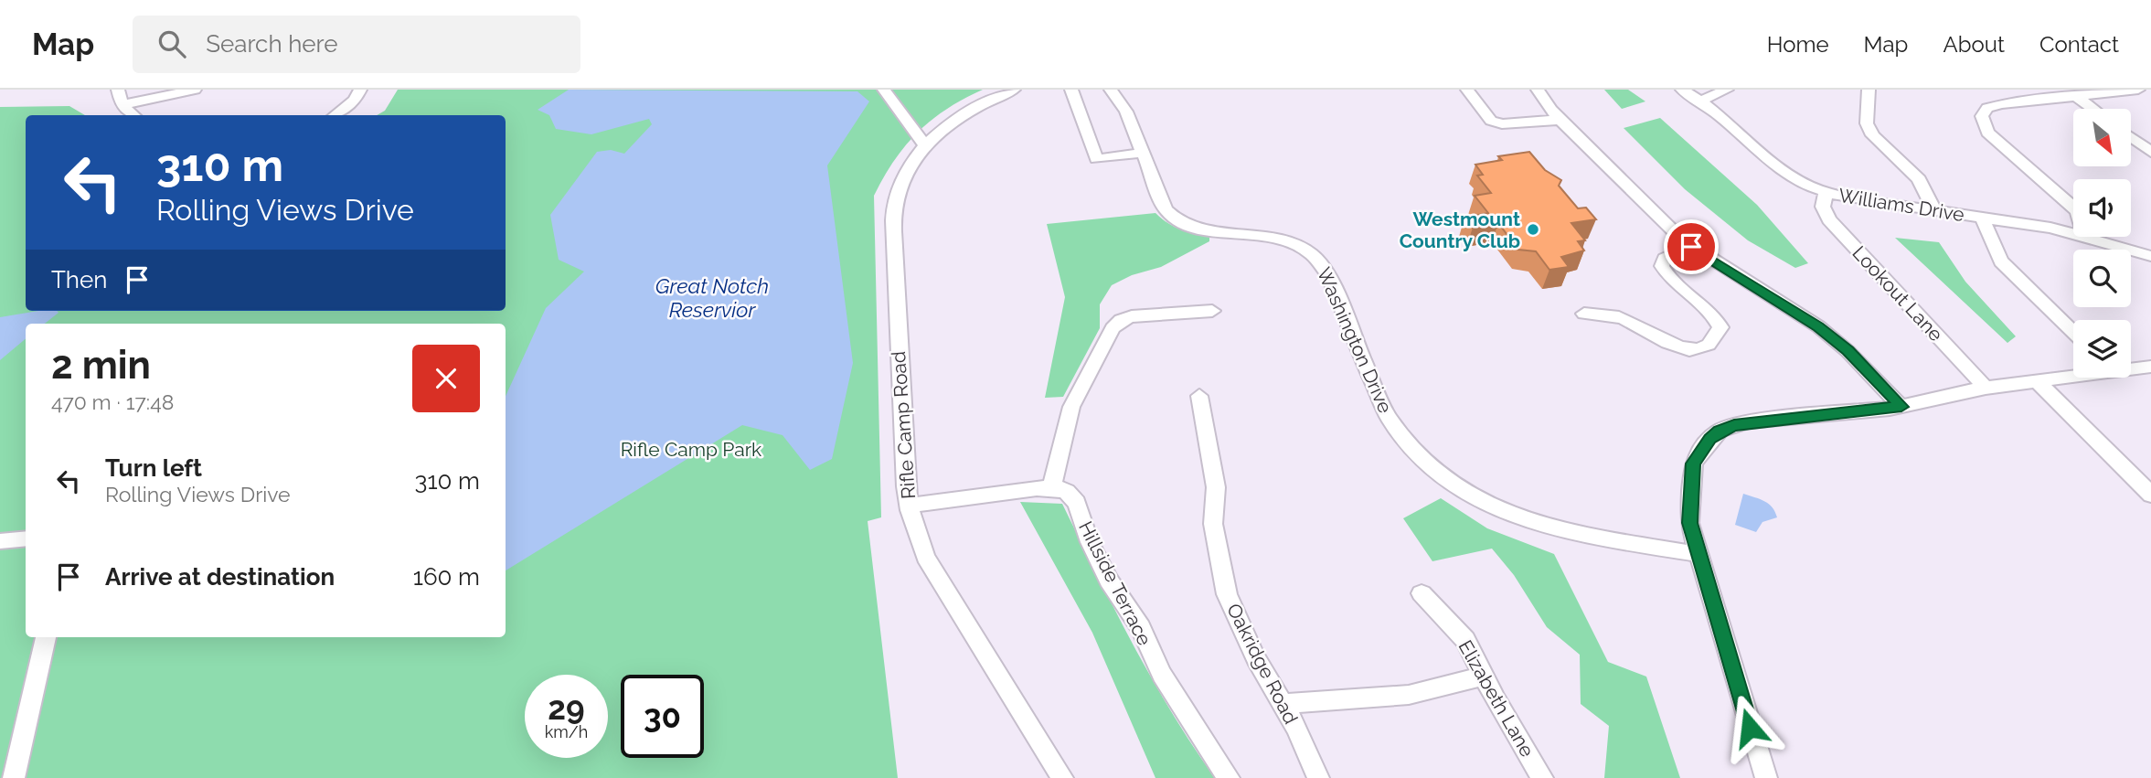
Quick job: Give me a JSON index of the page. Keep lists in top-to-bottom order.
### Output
{
  "streets": {
    "street": [
      "Williams Drive",
      "Lookout Lane",
      "Washington Drive",
      "Rifle Camp Road",
      "Hillside Terrace",
      "Oakridge Road",
      "Elizabeth Lane"
    ]
  },
  "crossings": [
    ["Williams Drive", "Lookout Lane"]
  ],
  "water": ["Great Notch Reservior"],
  "parks": ["Rifle Camp Park"],
  "places": ["Westmount Country Club"],
  "north": "bottom right",
  "page": {
    "header": "Map",
    "search": "Search here",
    "nav": [
      "Home",
      "Map",
      "About",
      "Contact"
    ],
    "turn": ["310 m", "Rolling Views Drive"],
    "then": "Then",
    "heading": ["2 min", "470 m · 17:48"],
    "list": [
      {
        "name": "Turn left",
        "note": "Rolling Views Drive",
        "value": "310 m"
      },
      {
        "name": "Arrive at destination",
        "value": "160 m"
      }
    ],
    "speed": "29 km/h",
    "limit": "30"
  }
}
